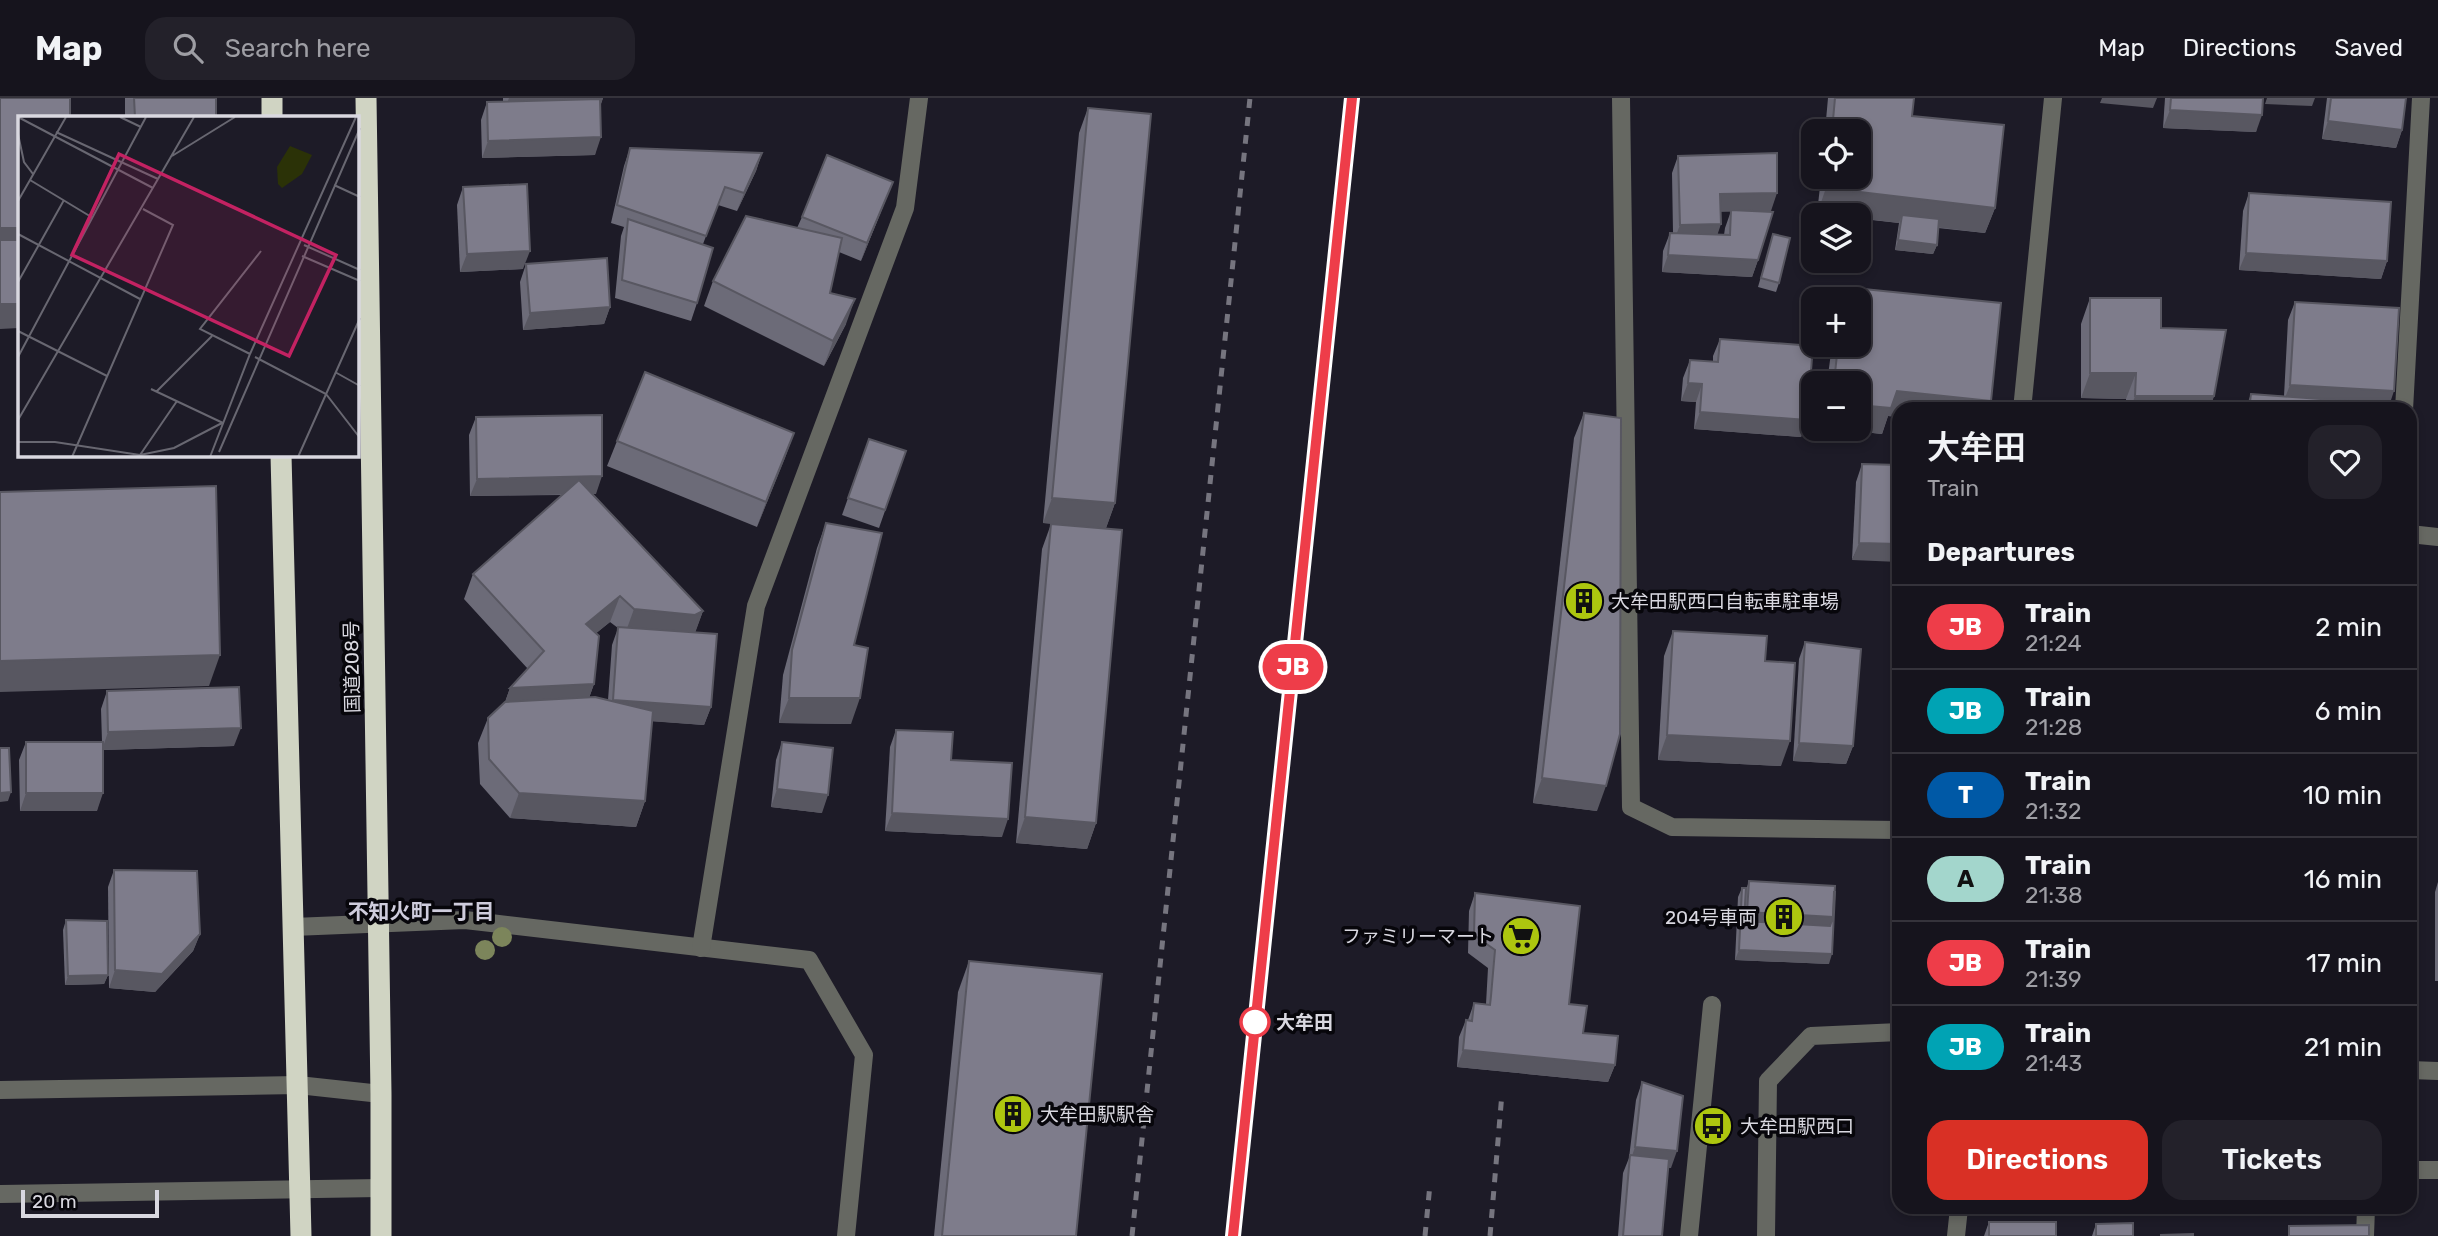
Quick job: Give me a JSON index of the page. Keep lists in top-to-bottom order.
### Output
{
  "streets": {
    "highway": ["国道208号"]
  },
  "districts": ["不知火町一丁目"],
  "places": {
    "building": ["大牟田駅西口自転車駐車場", "204号車両", "大牟田駅駅舎"],
    "supermarket": ["ファミリーマート"],
    "other": ["大牟田"],
    "bus stop": ["大牟田駅西口"]
  },
  "scale_bar": "20 m",
  "page": {
    "header": "Map",
    "search": "Search here",
    "nav": ["Map", "Directions", "Saved"],
    "on_map": "JB",
    "map_buttons": ["+", "−"],
    "heading": [
      ["大牟田", "Train"],
      "Departures"
    ],
    "list": [
      {
        "mark": "JB",
        "name": "Train",
        "note": "21:24",
        "value": "2 min"
      },
      {
        "mark": "JB",
        "name": "Train",
        "note": "21:28",
        "value": "6 min"
      },
      {
        "mark": "T",
        "name": "Train",
        "note": "21:32",
        "value": "10 min"
      },
      {
        "mark": "A",
        "name": "Train",
        "note": "21:38",
        "value": "16 min"
      },
      {
        "mark": "JB",
        "name": "Train",
        "note": "21:39",
        "value": "17 min"
      },
      {
        "mark": "JB",
        "name": "Train",
        "note": "21:43",
        "value": "21 min"
      }
    ],
    "buttons": ["Directions", "Tickets"],
    "scale": "20 m"
  }
}
